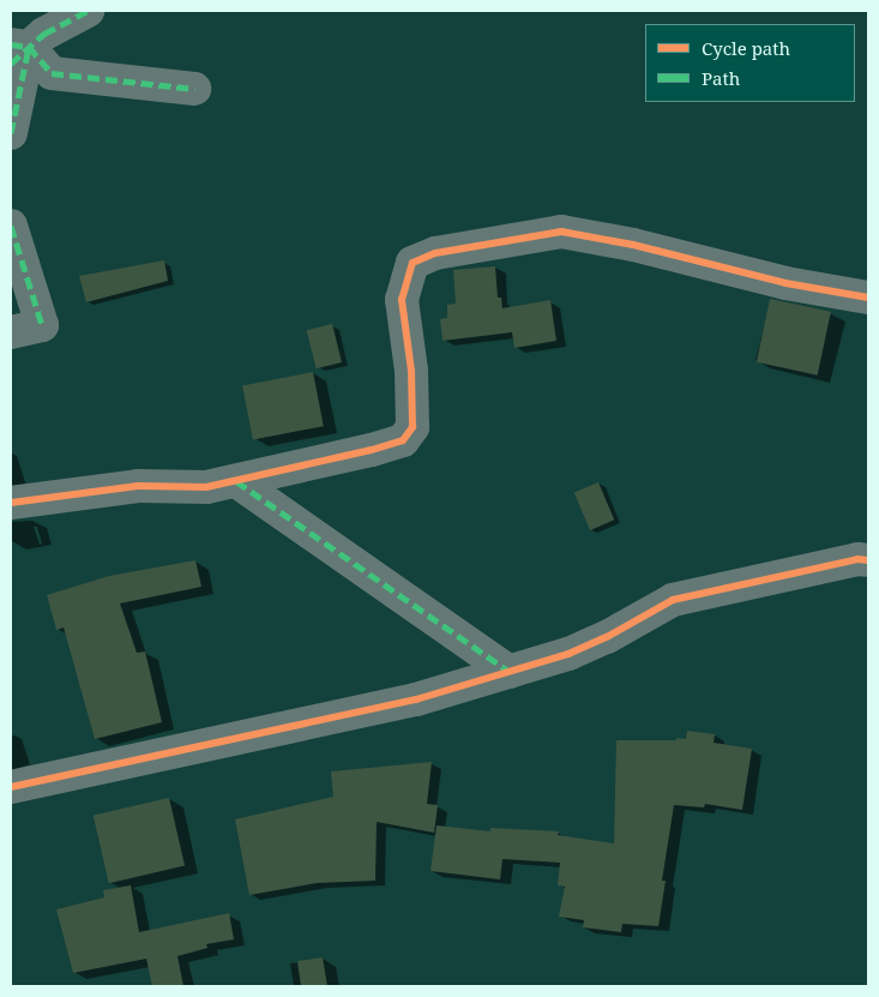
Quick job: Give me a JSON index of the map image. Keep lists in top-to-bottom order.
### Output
{
  "legend": ["Cycle path", "Path"]
}
